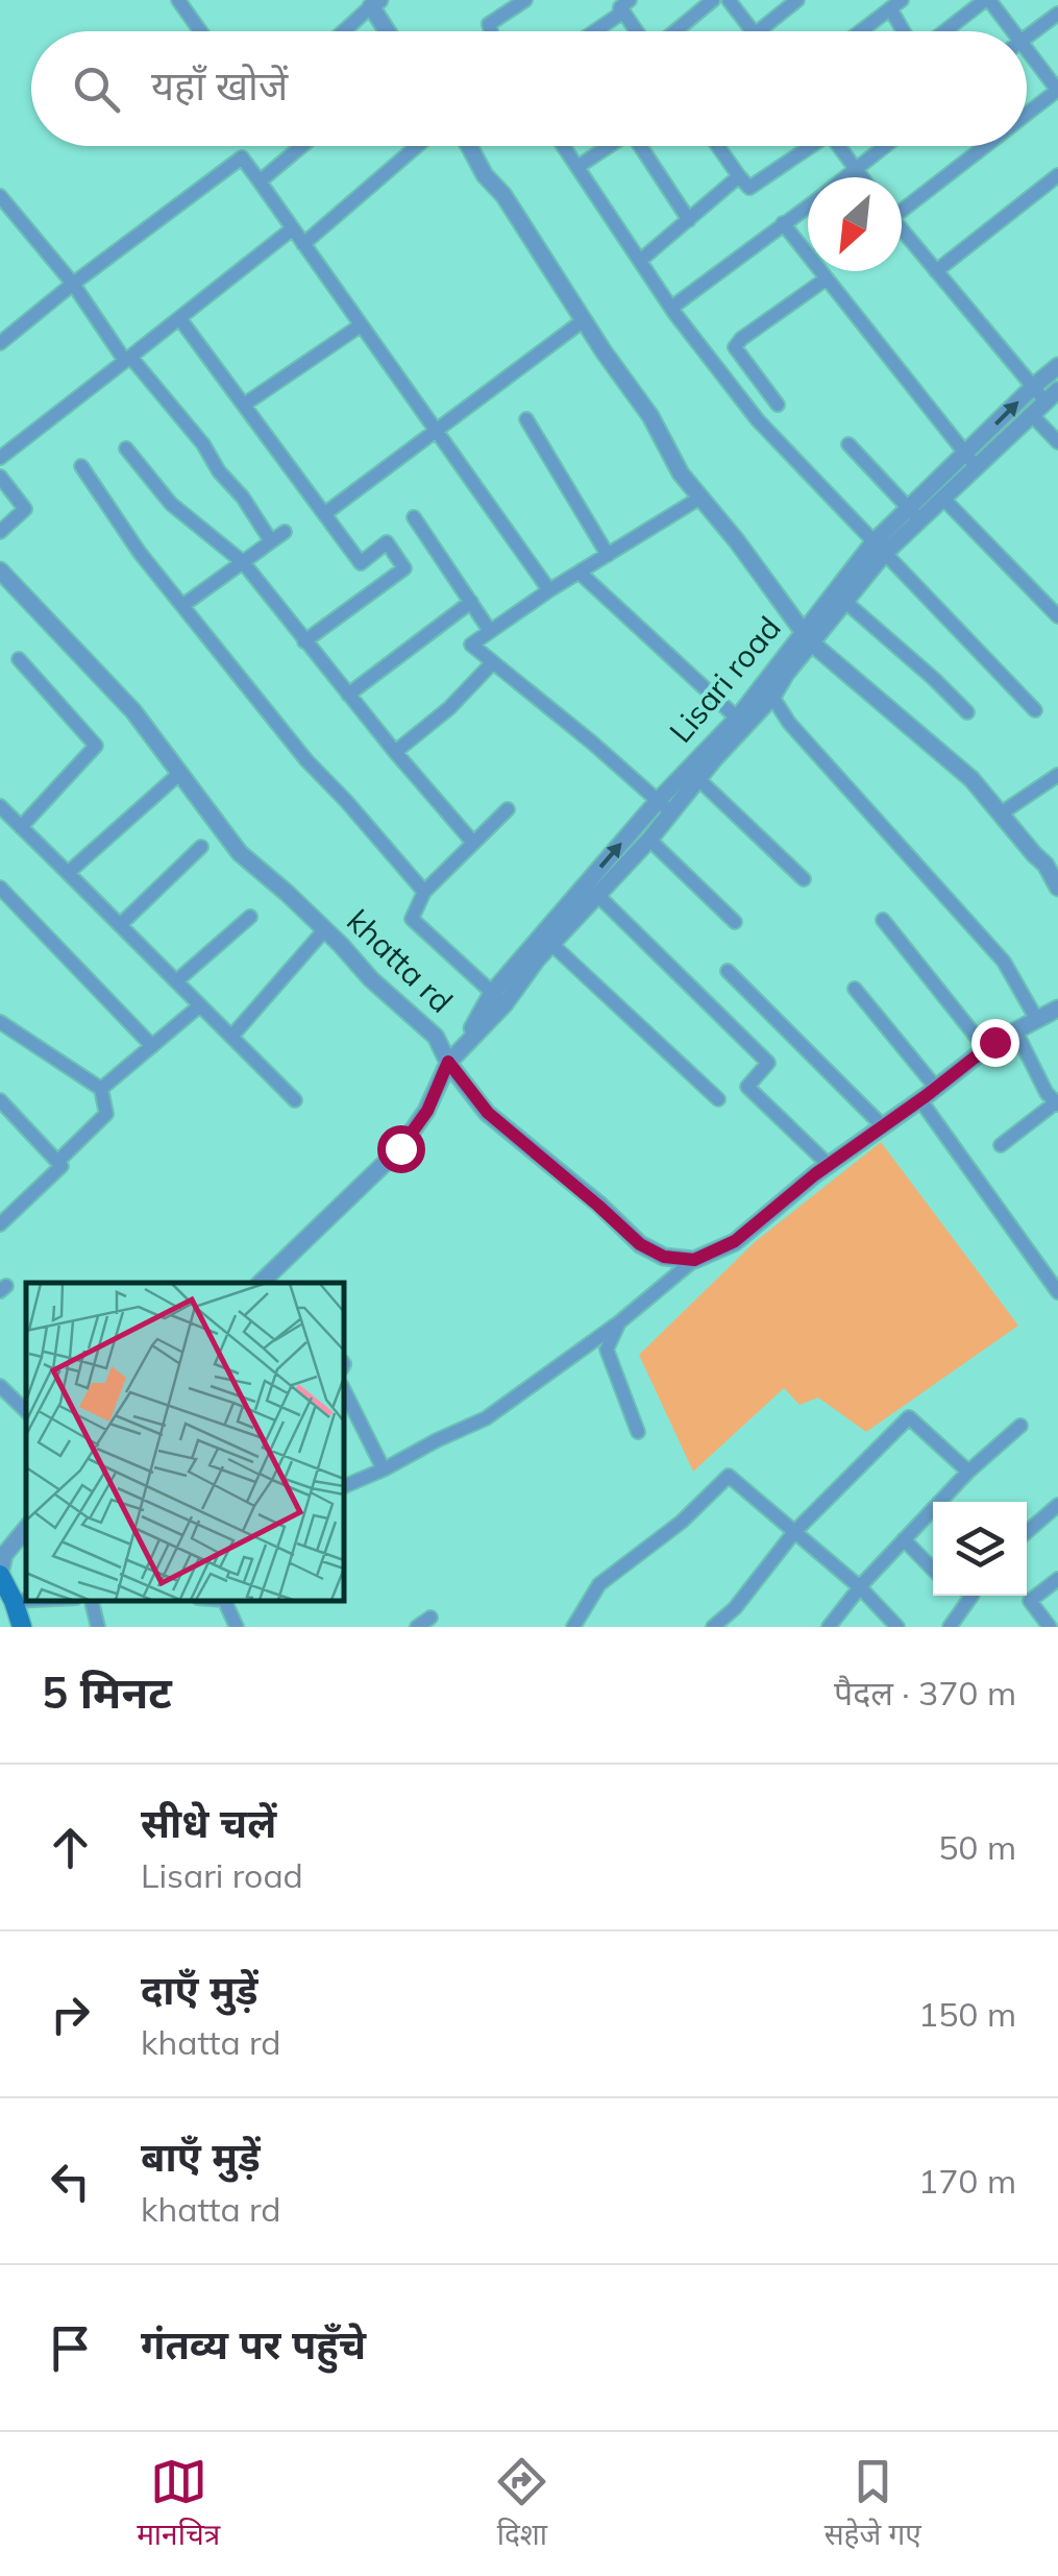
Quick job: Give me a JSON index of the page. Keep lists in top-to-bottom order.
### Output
{
  "streets": {
    "street": ["Lisari road", "khatta rd"]
  },
  "crossings": [
    ["Lisari road", "khatta rd"]
  ],
  "north": "bottom left",
  "page": {
    "search": "यहाँ खोजें",
    "heading": ["5 मिनट", "पैदल · 370 m"],
    "list": [
      ["सीधे चलें", "Lisari road", "50 m"],
      ["दाएँ मुड़ें", "khatta rd", "150 m"],
      ["बाएँ मुड़ें", "khatta rd", "170 m"],
      "गंतव्य पर पहुँचे"
    ],
    "nav": ["मानचित्र", "दिशा", "सहेजे गए"]
  }
}
